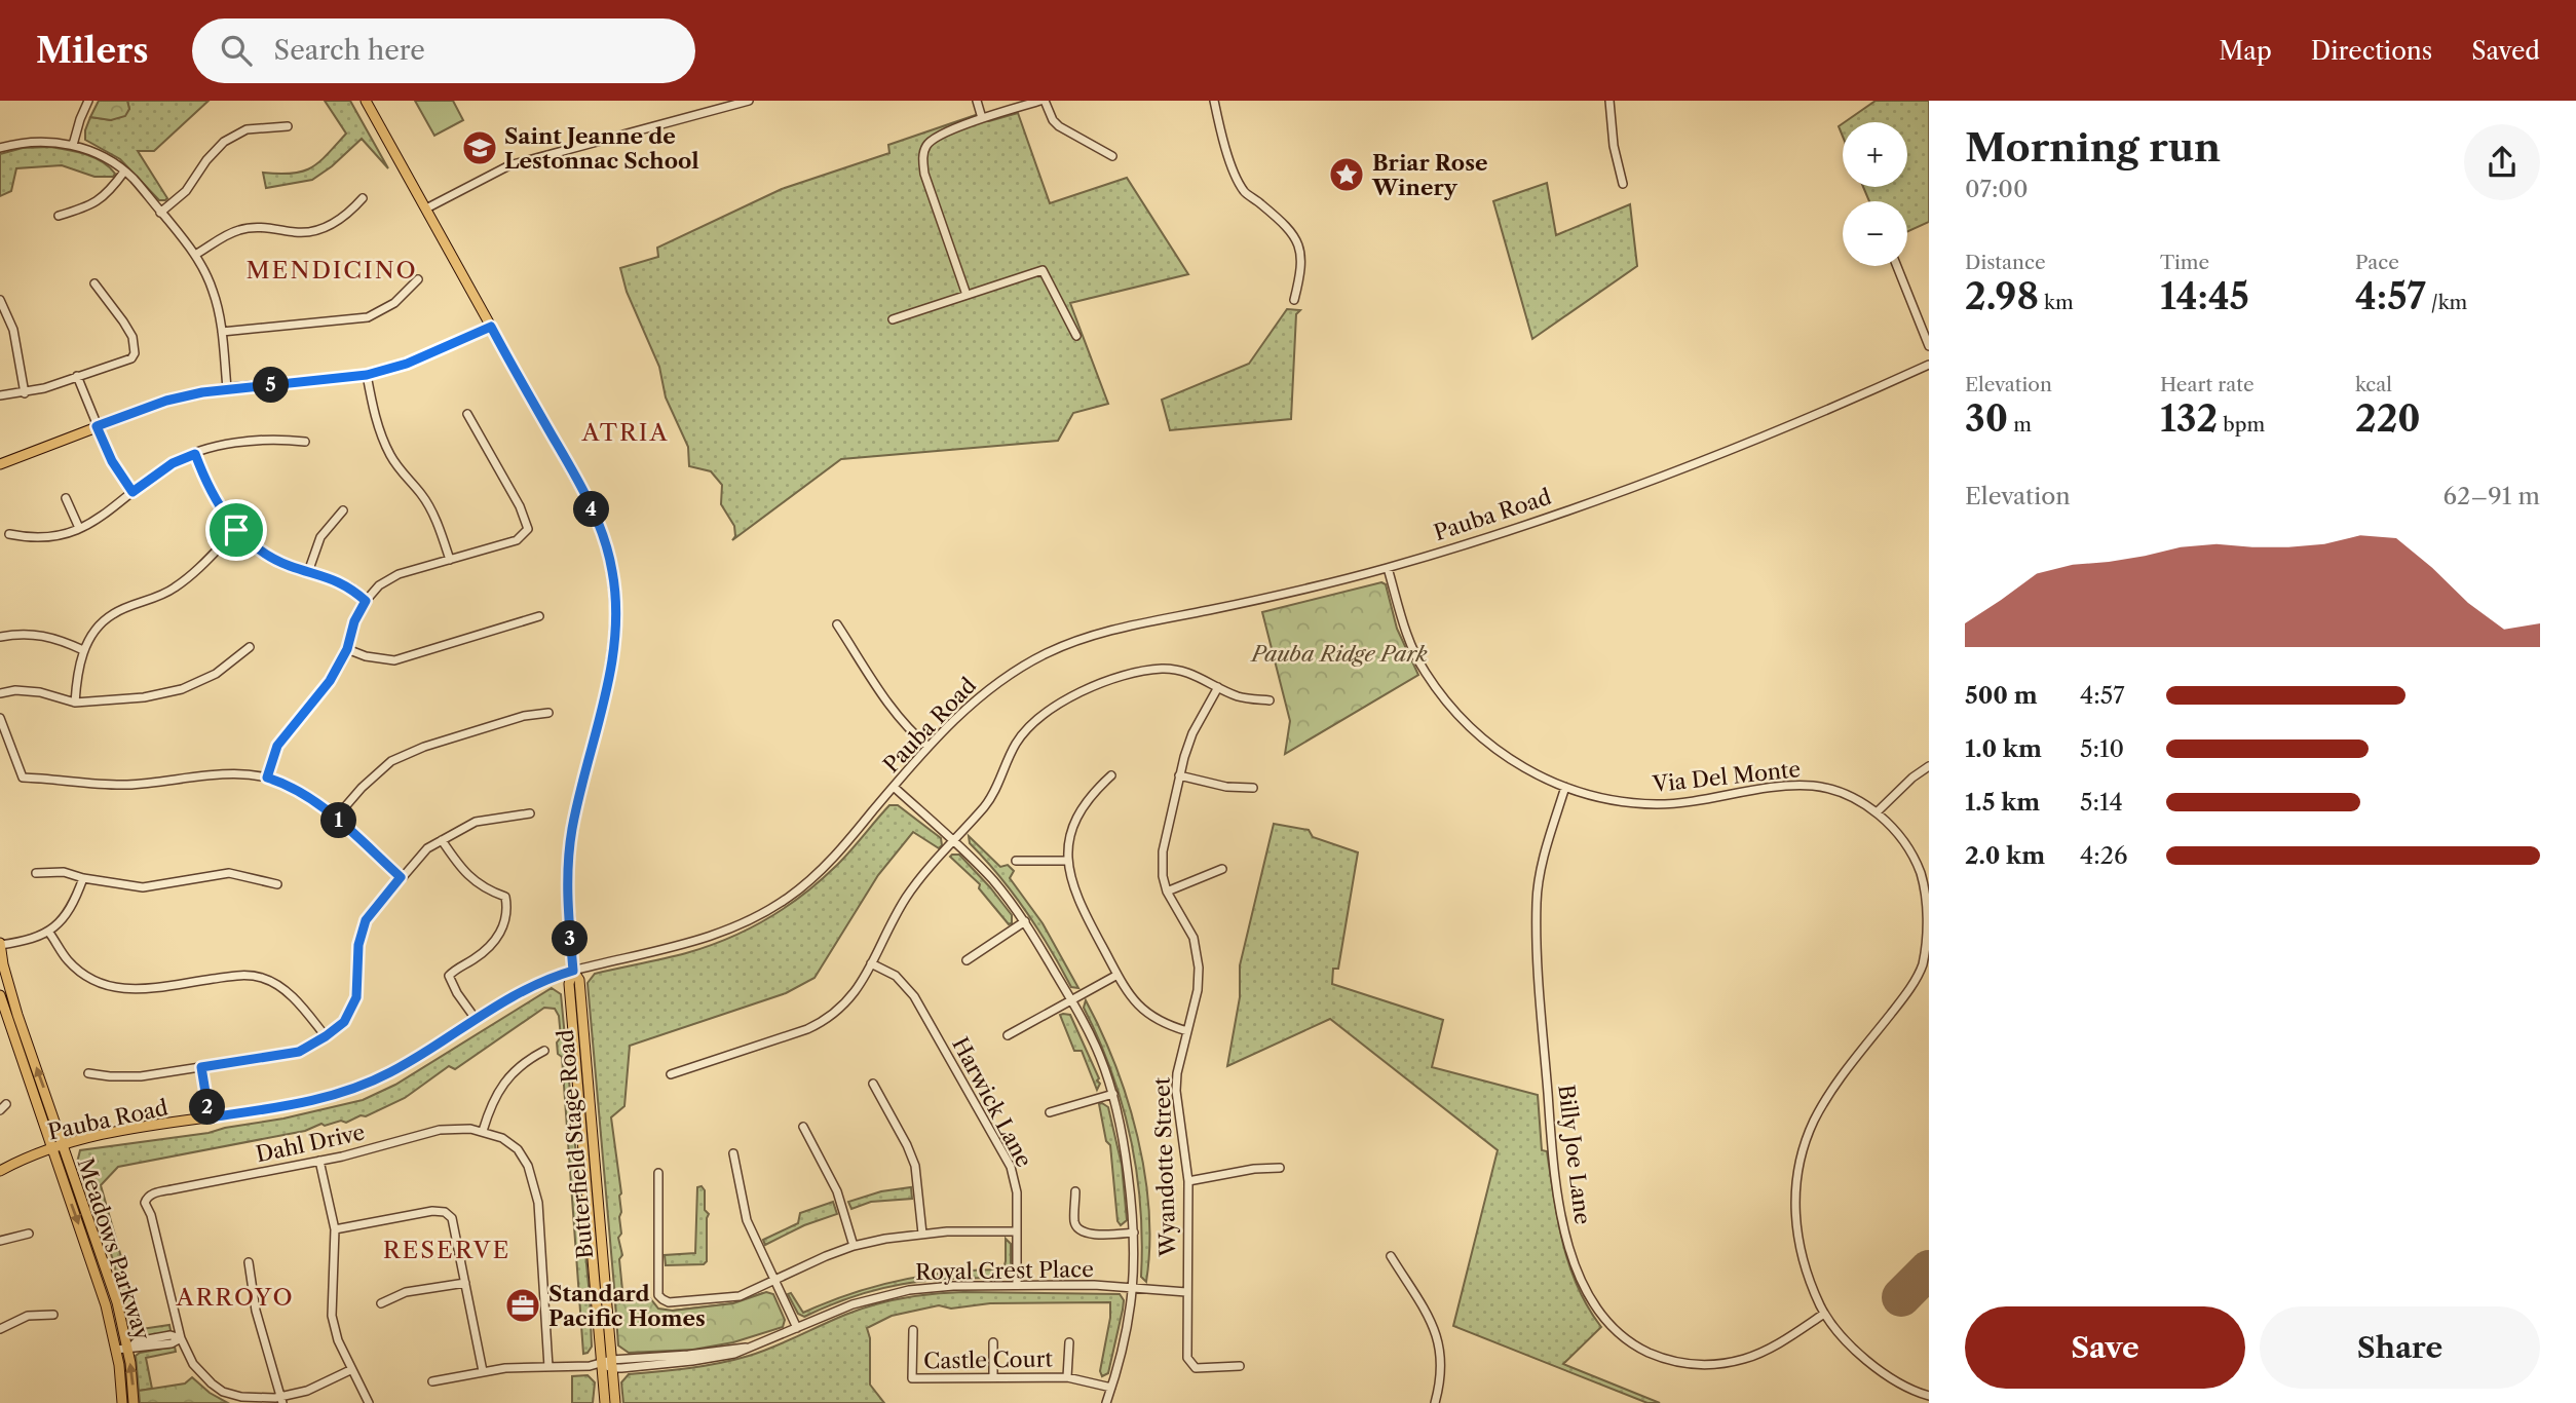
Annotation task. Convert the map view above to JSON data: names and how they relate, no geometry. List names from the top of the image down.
{
  "streets": {
    "main road": ["Pauba Road", "Butterfield Stage Road", "Meadows Parkway"],
    "street": [
      "Via Del Monte",
      "Harwick Lane",
      "Dahl Drive",
      "Billy Joe Lane",
      "Wyandotte Street",
      "Royal Crest Place",
      "Castle Court"
    ]
  },
  "crossings": [
    ["Pauba Road", "Via Del Monte"],
    ["Pauba Road", "Butterfield Stage Road"],
    ["Pauba Road", "Meadows Parkway"],
    ["Via Del Monte", "Billy Joe Lane"],
    ["Harwick Lane", "Royal Crest Place"],
    ["Butterfield Stage Road", "Royal Crest Place"],
    ["Wyandotte Street", "Royal Crest Place"]
  ],
  "districts": [
    "MENDICINO",
    "ATRIA",
    "RESERVE",
    "ARROYO"
  ],
  "parks": ["Pauba Ridge Park"],
  "places": {
    "school or university": ["Saint Jeanne de Lestonnac School"],
    "place": ["Briar Rose Winery"],
    "office": ["Standard Pacific Homes"]
  },
  "page": {
    "header": "Milers",
    "search": "Search here",
    "nav": ["Map", "Directions", "Saved"],
    "heading": ["Morning run", "07:00"],
    "map_buttons": ["+", "−"],
    "stats": [
      ["Distance", "2.98 km"],
      ["Time", "14:45"],
      ["Pace", "4:57 /km"],
      ["Elevation", "30 m"],
      ["Heart rate", "132 bpm"],
      ["kcal", "220"]
    ],
    "pins": [
      "5",
      "4",
      "1",
      "3",
      "2"
    ],
    "chart": ["Elevation", "62–91 m"],
    "list": [
      {
        "name": "500 m",
        "note": "4:57"
      },
      {
        "name": "1.0 km",
        "note": "5:10"
      },
      {
        "name": "1.5 km",
        "note": "5:14"
      },
      {
        "name": "2.0 km",
        "note": "4:26"
      }
    ],
    "buttons": ["Save", "Share"]
  }
}
